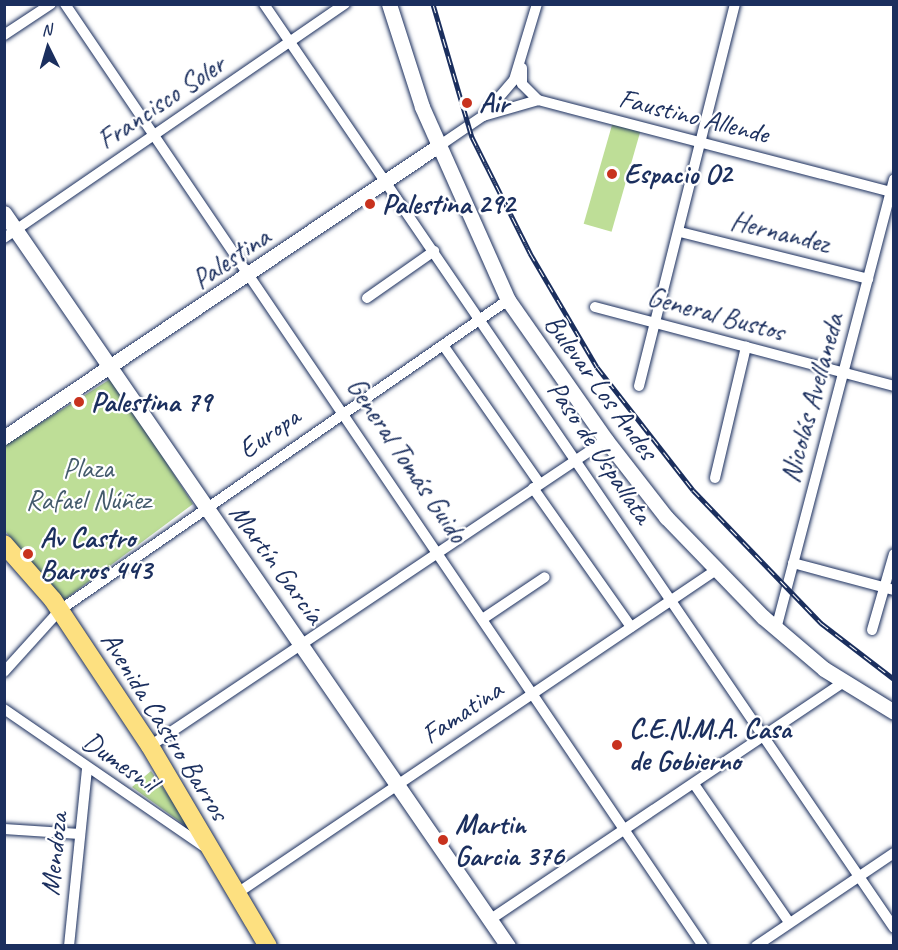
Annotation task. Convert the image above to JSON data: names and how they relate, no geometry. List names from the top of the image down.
{
  "streets": {
    "main road": ["Bulevar Los Andes", "Martín García", "Avenida Castro Barros"],
    "street": [
      "Francisco Soler",
      "Faustino Allende",
      "Hernandez",
      "Palestina",
      "General Bustos",
      "Nicolás Avellaneda",
      "Europa",
      "Paso de Uspallata",
      "General Tomás Guido",
      "Famatina",
      "Dumesnil",
      "Mendoza"
    ]
  },
  "crossings": [
    ["Francisco Soler", "Paso de Uspallata"],
    ["Francisco Soler", "General Tomás Guido"],
    ["Francisco Soler", "Martín García"],
    ["Faustino Allende", "Nicolás Avellaneda"],
    ["Hernandez", "Nicolás Avellaneda"],
    ["Palestina", "Bulevar Los Andes"],
    ["Palestina", "Paso de Uspallata"],
    ["Palestina", "General Tomás Guido"],
    ["Palestina", "Martín García"],
    ["General Bustos", "Nicolás Avellaneda"],
    ["Bulevar Los Andes", "Nicolás Avellaneda"],
    ["Bulevar Los Andes", "Europa"],
    ["Bulevar Los Andes", "Famatina"],
    ["Europa", "Paso de Uspallata"],
    ["Europa", "General Tomás Guido"],
    ["Europa", "Martín García"],
    ["Europa", "Avenida Castro Barros"],
    ["Paso de Uspallata", "Famatina"],
    ["General Tomás Guido", "Famatina"],
    ["Martín García", "Famatina"],
    ["Famatina", "Avenida Castro Barros"],
    ["Avenida Castro Barros", "Dumesnil"],
    ["Dumesnil", "Mendoza"]
  ],
  "parks": ["Plaza Rafael Núñez"],
  "places": [
    "Air",
    "Espacio O2",
    "Palestina 292",
    "Palestina 79",
    "Av Castro Barros 443",
    "C.E.N.M.A. Casa de Gobierno",
    "Martin Garcia 376"
  ],
  "north": "top"
}
